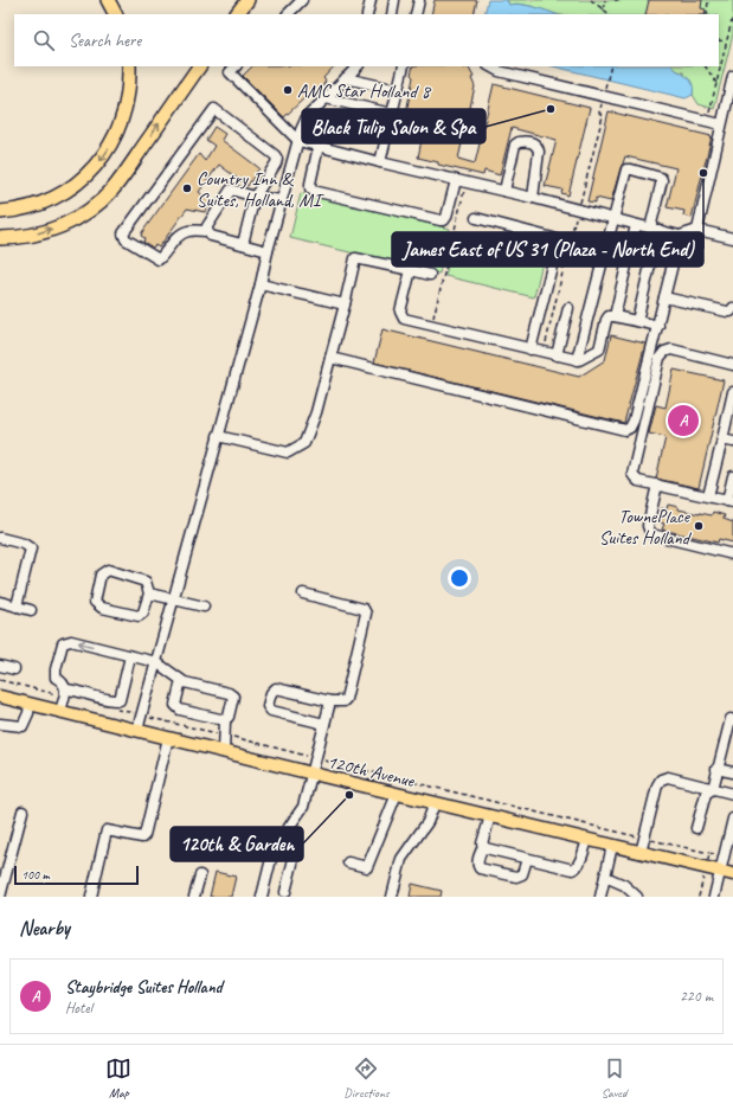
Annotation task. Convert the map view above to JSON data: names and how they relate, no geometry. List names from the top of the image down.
{
  "streets": {
    "main road": ["120th Avenue"]
  },
  "places": [
    "AMC Star Holland 8",
    "Black Tulip Salon & Spa",
    "James East of US 31 (Plaza - North End)",
    "Country Inn & Suites, Holland, MI",
    "TownePlace Suites Holland",
    "120th & Garden"
  ],
  "scale_bar": "100 m",
  "page": {
    "search": "Search here",
    "pins": "A",
    "scale": "100 m",
    "heading": "Nearby",
    "list": [
      {
        "mark": "A",
        "name": "Staybridge Suites Holland",
        "note": "Hotel",
        "value": "220 m"
      }
    ],
    "nav": ["Map", "Directions", "Saved"]
  }
}
